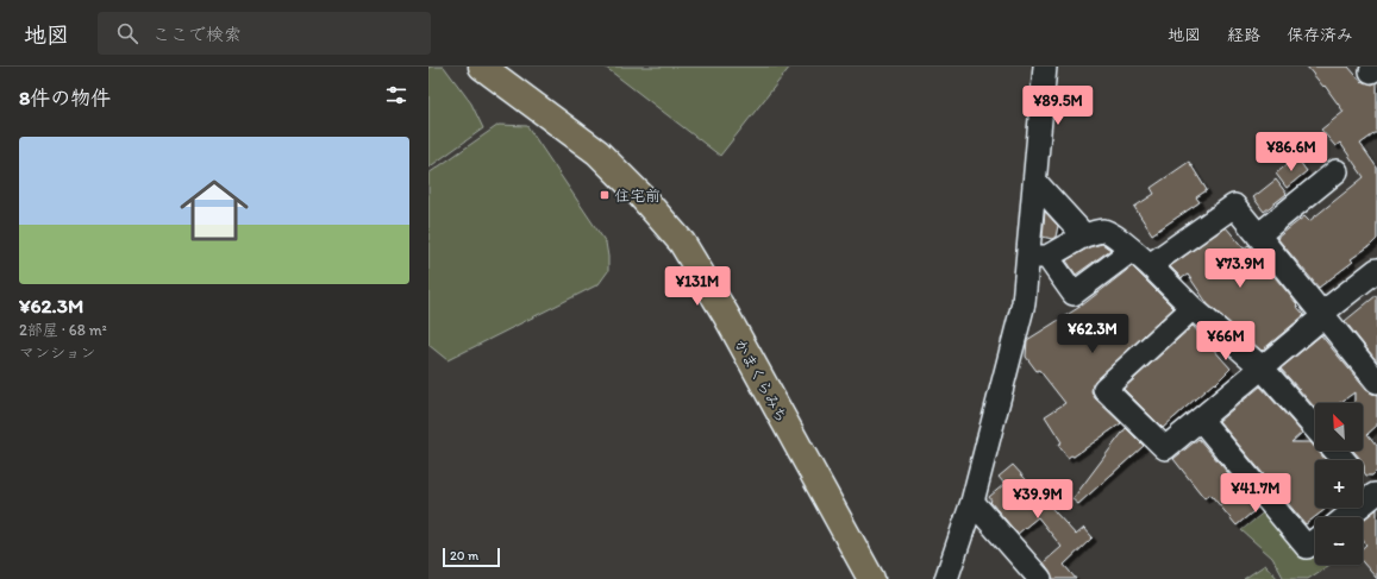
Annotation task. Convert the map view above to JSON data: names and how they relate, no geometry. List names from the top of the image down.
{
  "streets": {
    "main road": ["かまくらみち"]
  },
  "places": {
    "transit": ["住宅前"]
  },
  "scale_bar": "20 m",
  "north": "top left",
  "page": {
    "header": "地図",
    "search": "ここで検索",
    "nav": ["地図", "経路", "保存済み"],
    "heading": "8件の物件",
    "price": [
      "¥89.5M",
      "¥86.6M",
      "¥73.9M",
      "¥131M",
      "¥62.3M",
      "¥66M",
      "¥41.7M",
      "¥39.9M"
    ],
    "list": [
      {
        "name": "¥62.3M",
        "note": "2部屋 · 68 m² · マンション"
      }
    ],
    "map_buttons": ["+", "−"],
    "scale": "20 m"
  }
}
